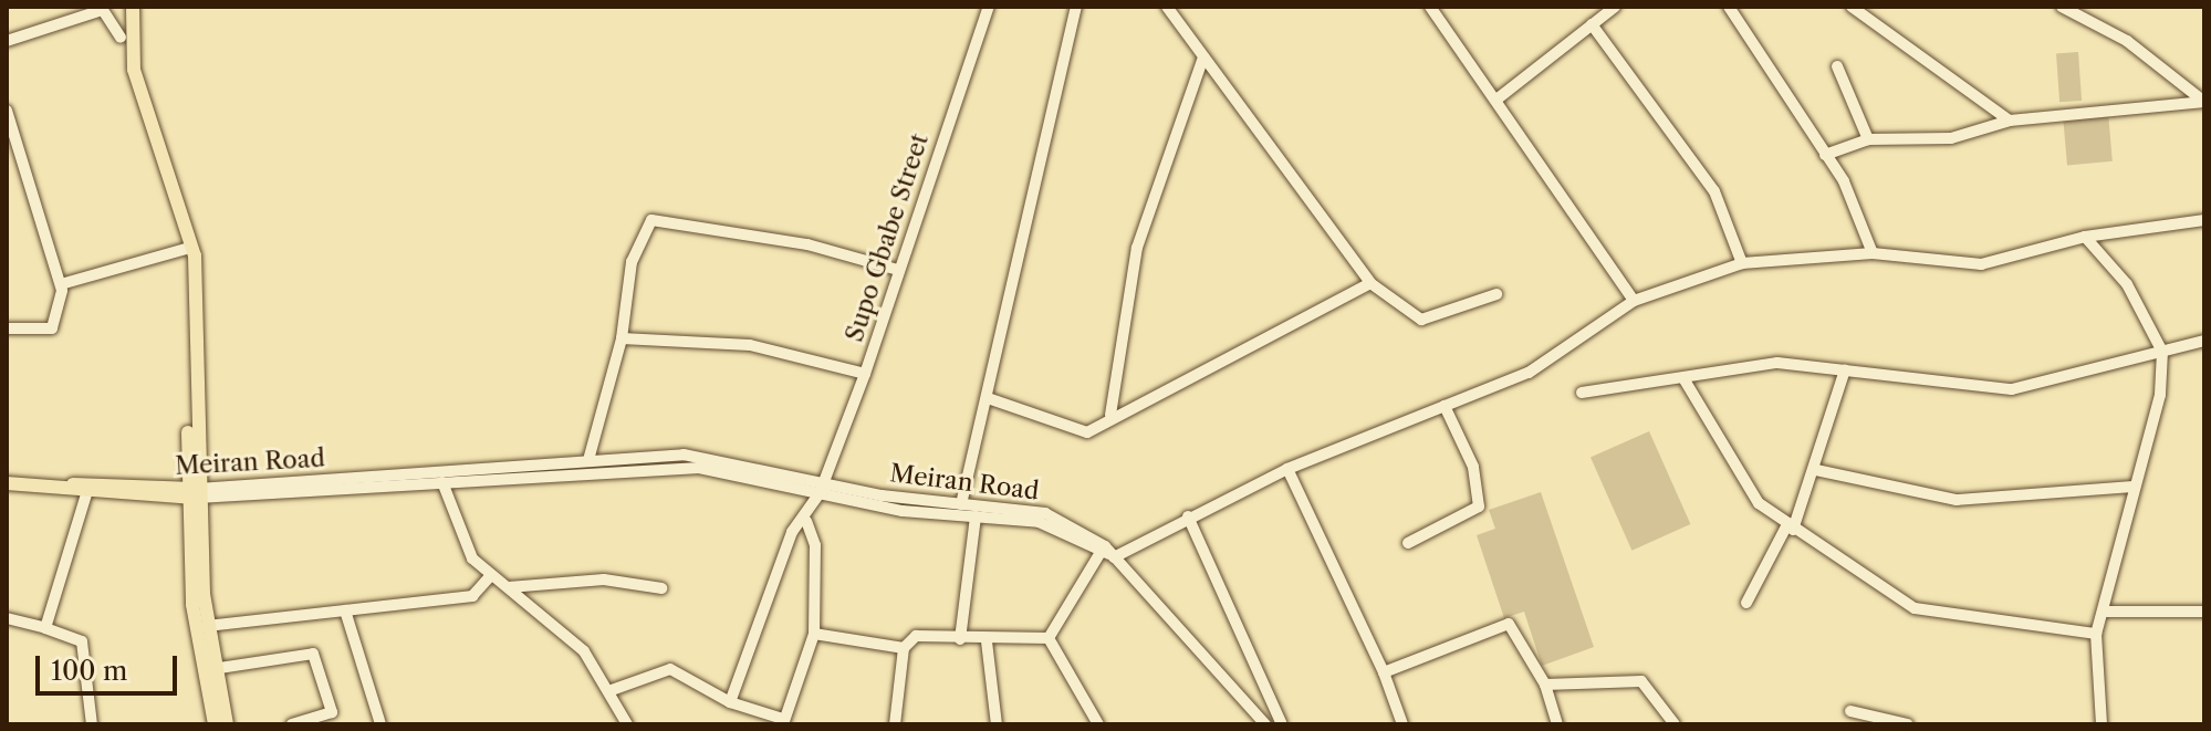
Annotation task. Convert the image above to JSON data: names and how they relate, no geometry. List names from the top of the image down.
{
  "streets": {
    "main road": ["Meiran Road"],
    "street": ["Supo Gbabe Street"]
  },
  "crossings": [
    ["Supo Gbabe Street", "Meiran Road"]
  ],
  "scale_bar": "100 m"
}
